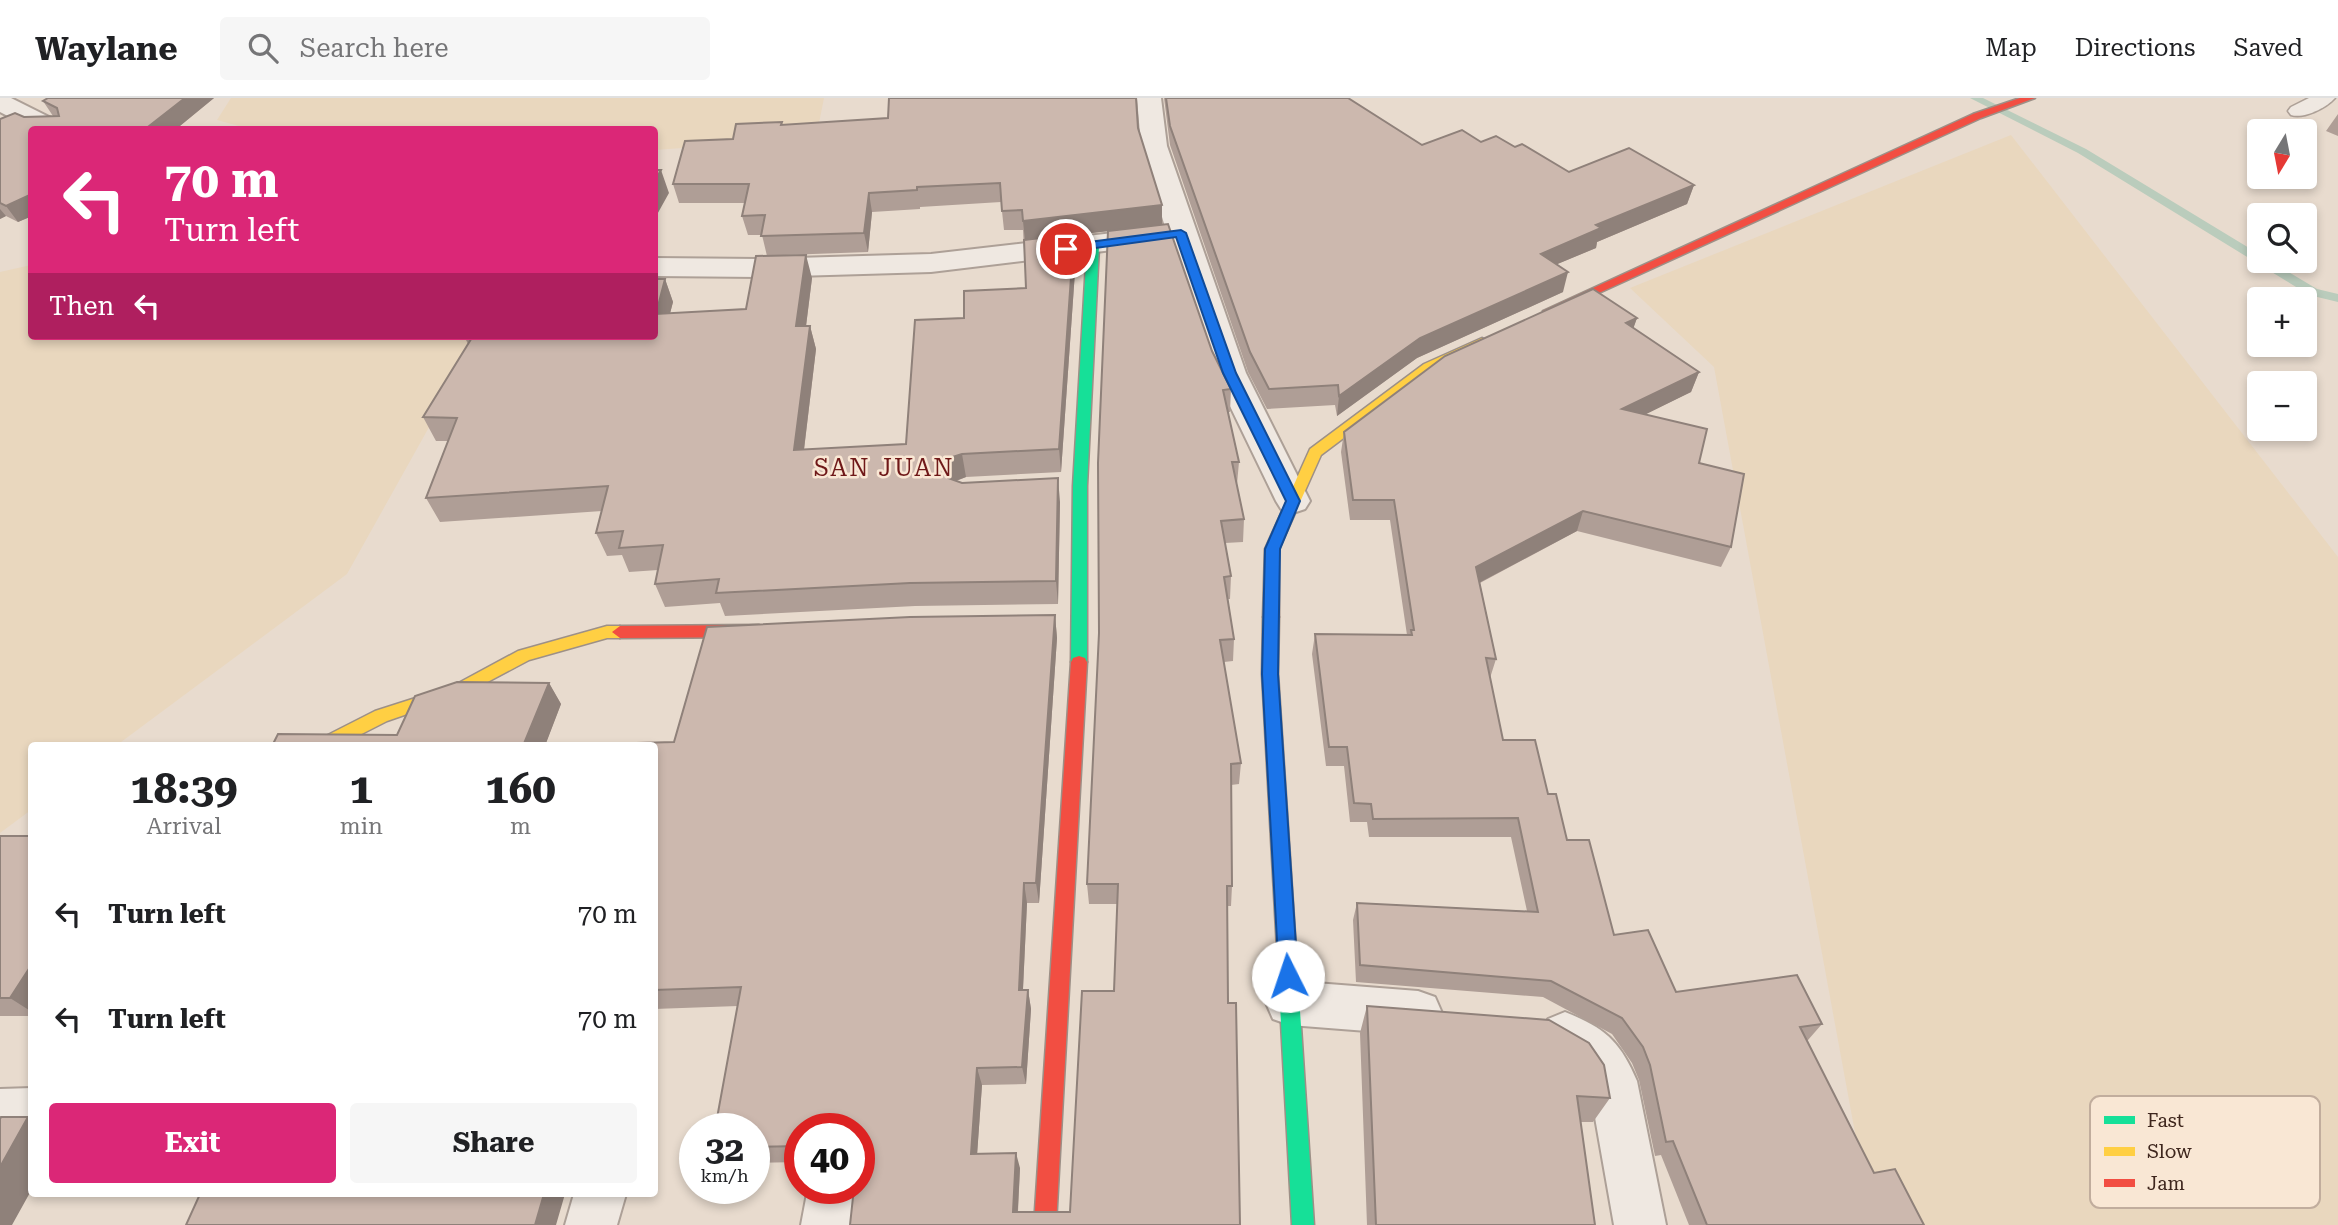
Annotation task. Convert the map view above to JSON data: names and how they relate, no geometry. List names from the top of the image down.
{
  "districts": ["SAN JUAN"],
  "legend": ["Fast", "Slow", "Jam"],
  "north": "bottom",
  "page": {
    "header": "Waylane",
    "search": "Search here",
    "nav": ["Map", "Directions", "Saved"],
    "map_buttons": ["+", "−"],
    "turn": ["70 m", "Turn left"],
    "then": "Then",
    "eta": [
      "18:39",
      "Arrival",
      "1",
      "min",
      "160",
      "m"
    ],
    "list": [
      {
        "name": "Turn left",
        "value": "70 m"
      },
      {
        "name": "Turn left",
        "value": "70 m"
      }
    ],
    "buttons": ["Exit", "Share"],
    "speed": "32 km/h",
    "limit": "40"
  }
}
